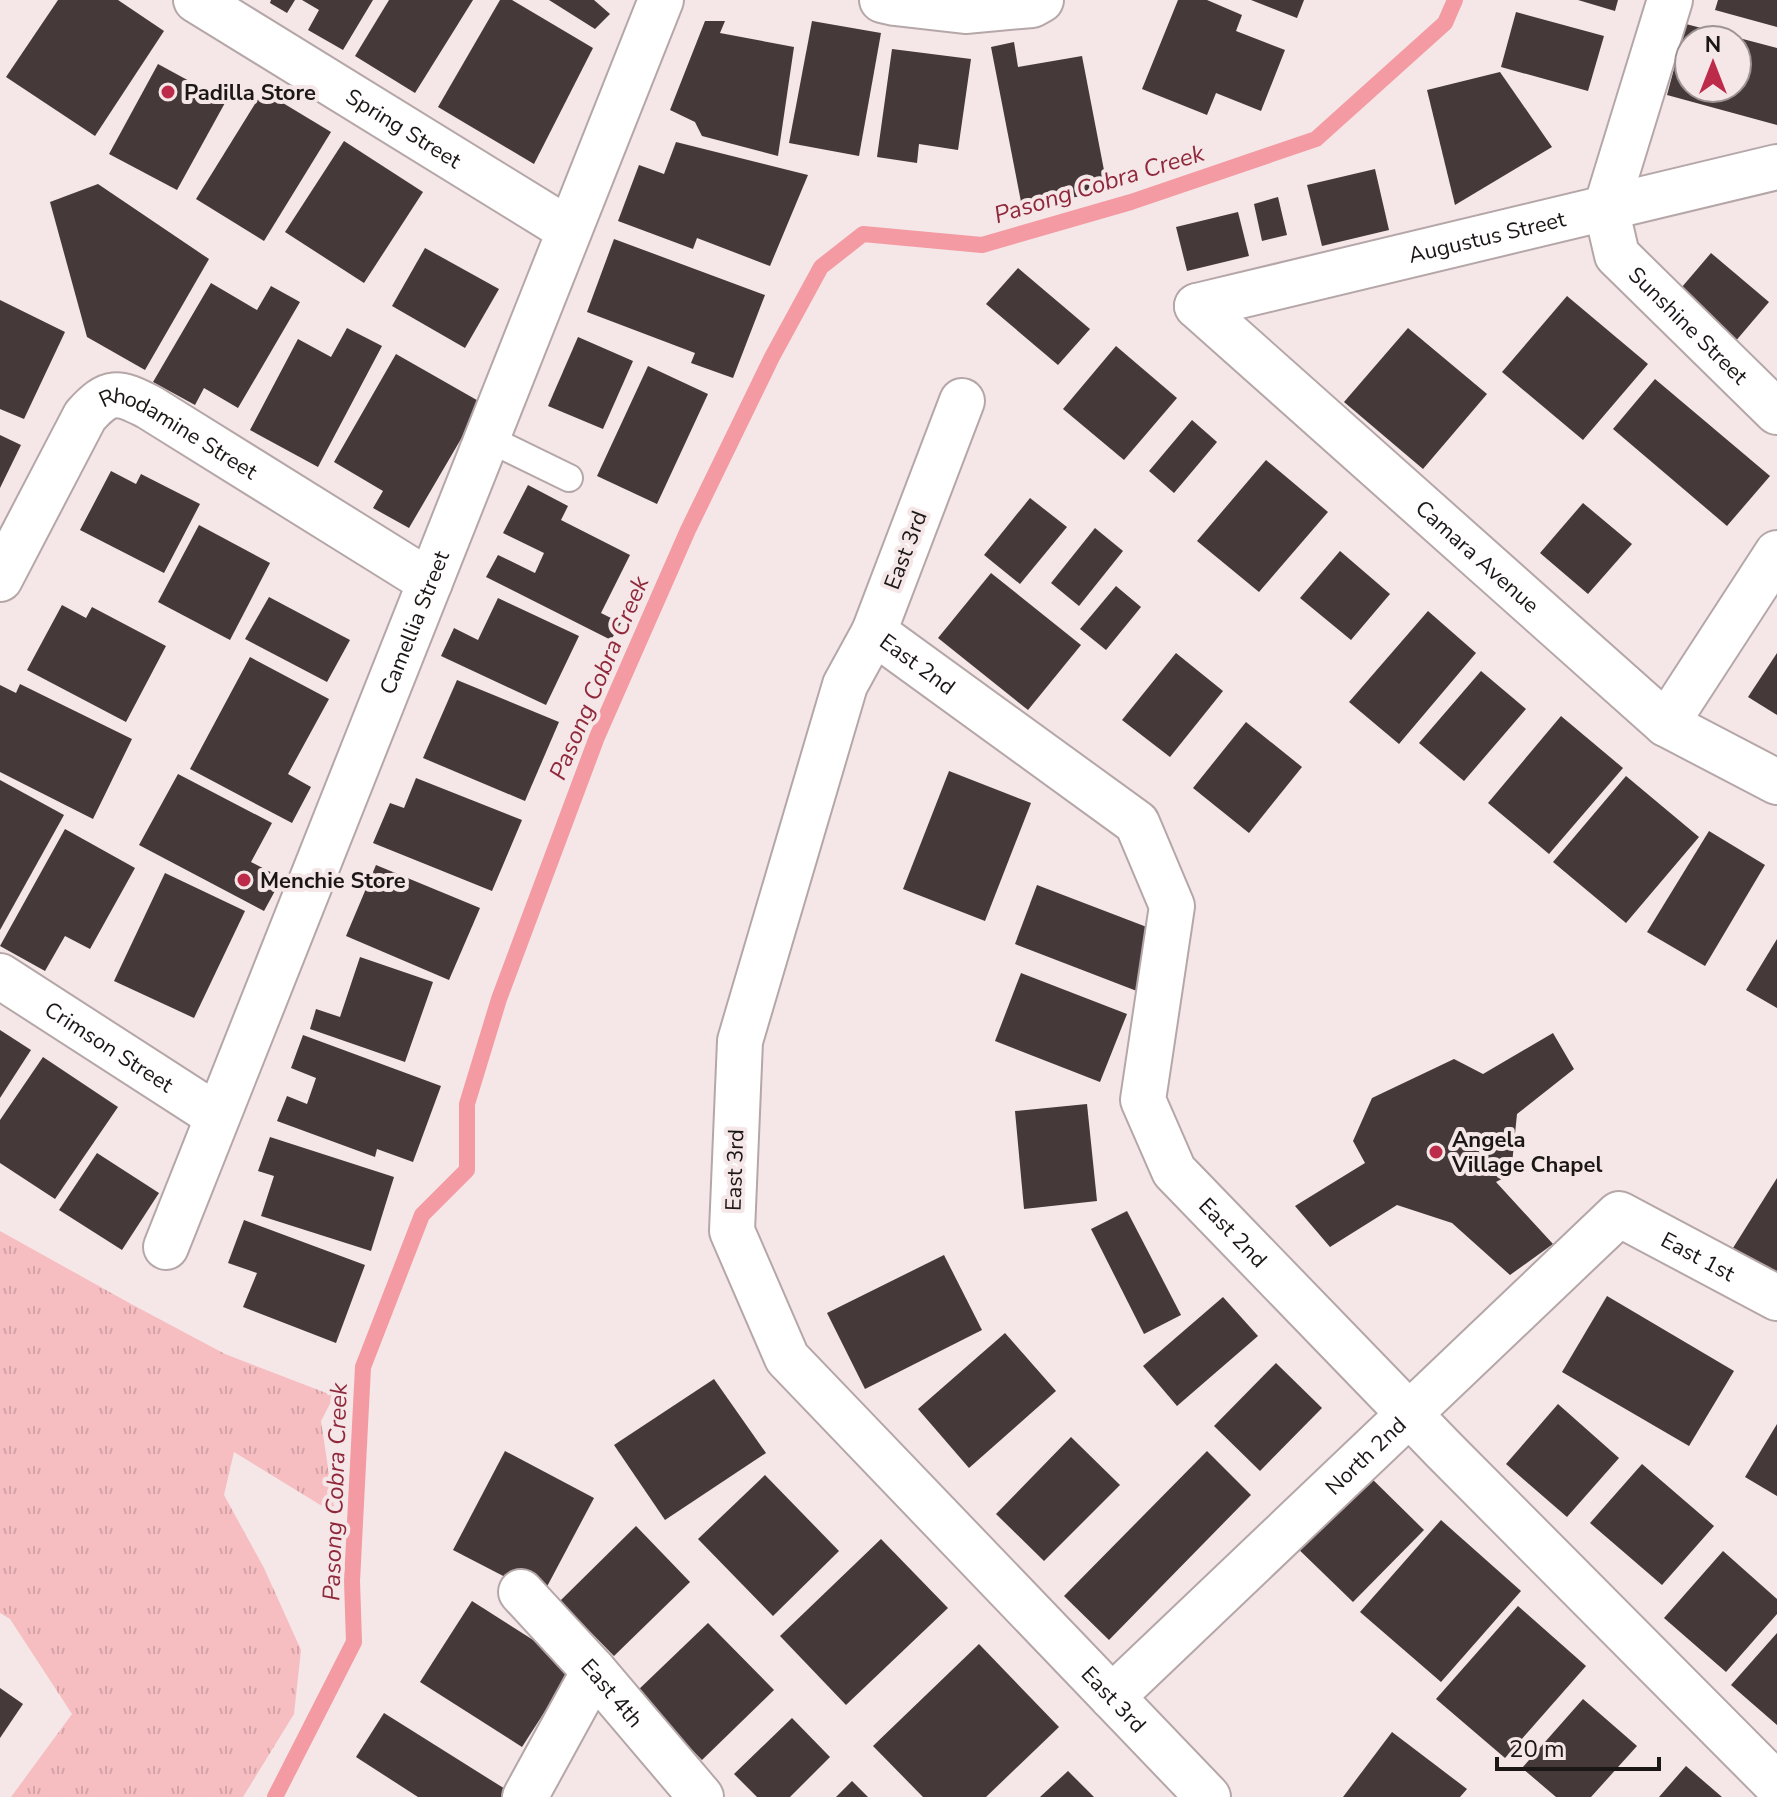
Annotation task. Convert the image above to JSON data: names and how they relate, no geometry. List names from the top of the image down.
{
  "streets": {
    "street": [
      "Spring Street",
      "Augustus Street",
      "Sunshine Street",
      "Rhodamine Street",
      "East 3rd",
      "Camara Avenue",
      "Camellia Street",
      "East 2nd",
      "Crimson Street",
      "East 1st",
      "North 2nd",
      "East 4th"
    ]
  },
  "crossings": [
    ["Spring Street", "Camellia Street"],
    ["Augustus Street", "Sunshine Street"],
    ["Augustus Street", "Camara Avenue"],
    ["Rhodamine Street", "Camellia Street"],
    ["East 3rd", "East 2nd"],
    ["East 3rd", "North 2nd"],
    ["Camellia Street", "Crimson Street"],
    ["East 2nd", "North 2nd"],
    ["East 1st", "North 2nd"]
  ],
  "water": ["Pasong Cobra Creek"],
  "places": ["Padilla Store", "Menchie Store", "Angela Village Chapel"],
  "scale_bar": "20 m",
  "north": "top"
}
